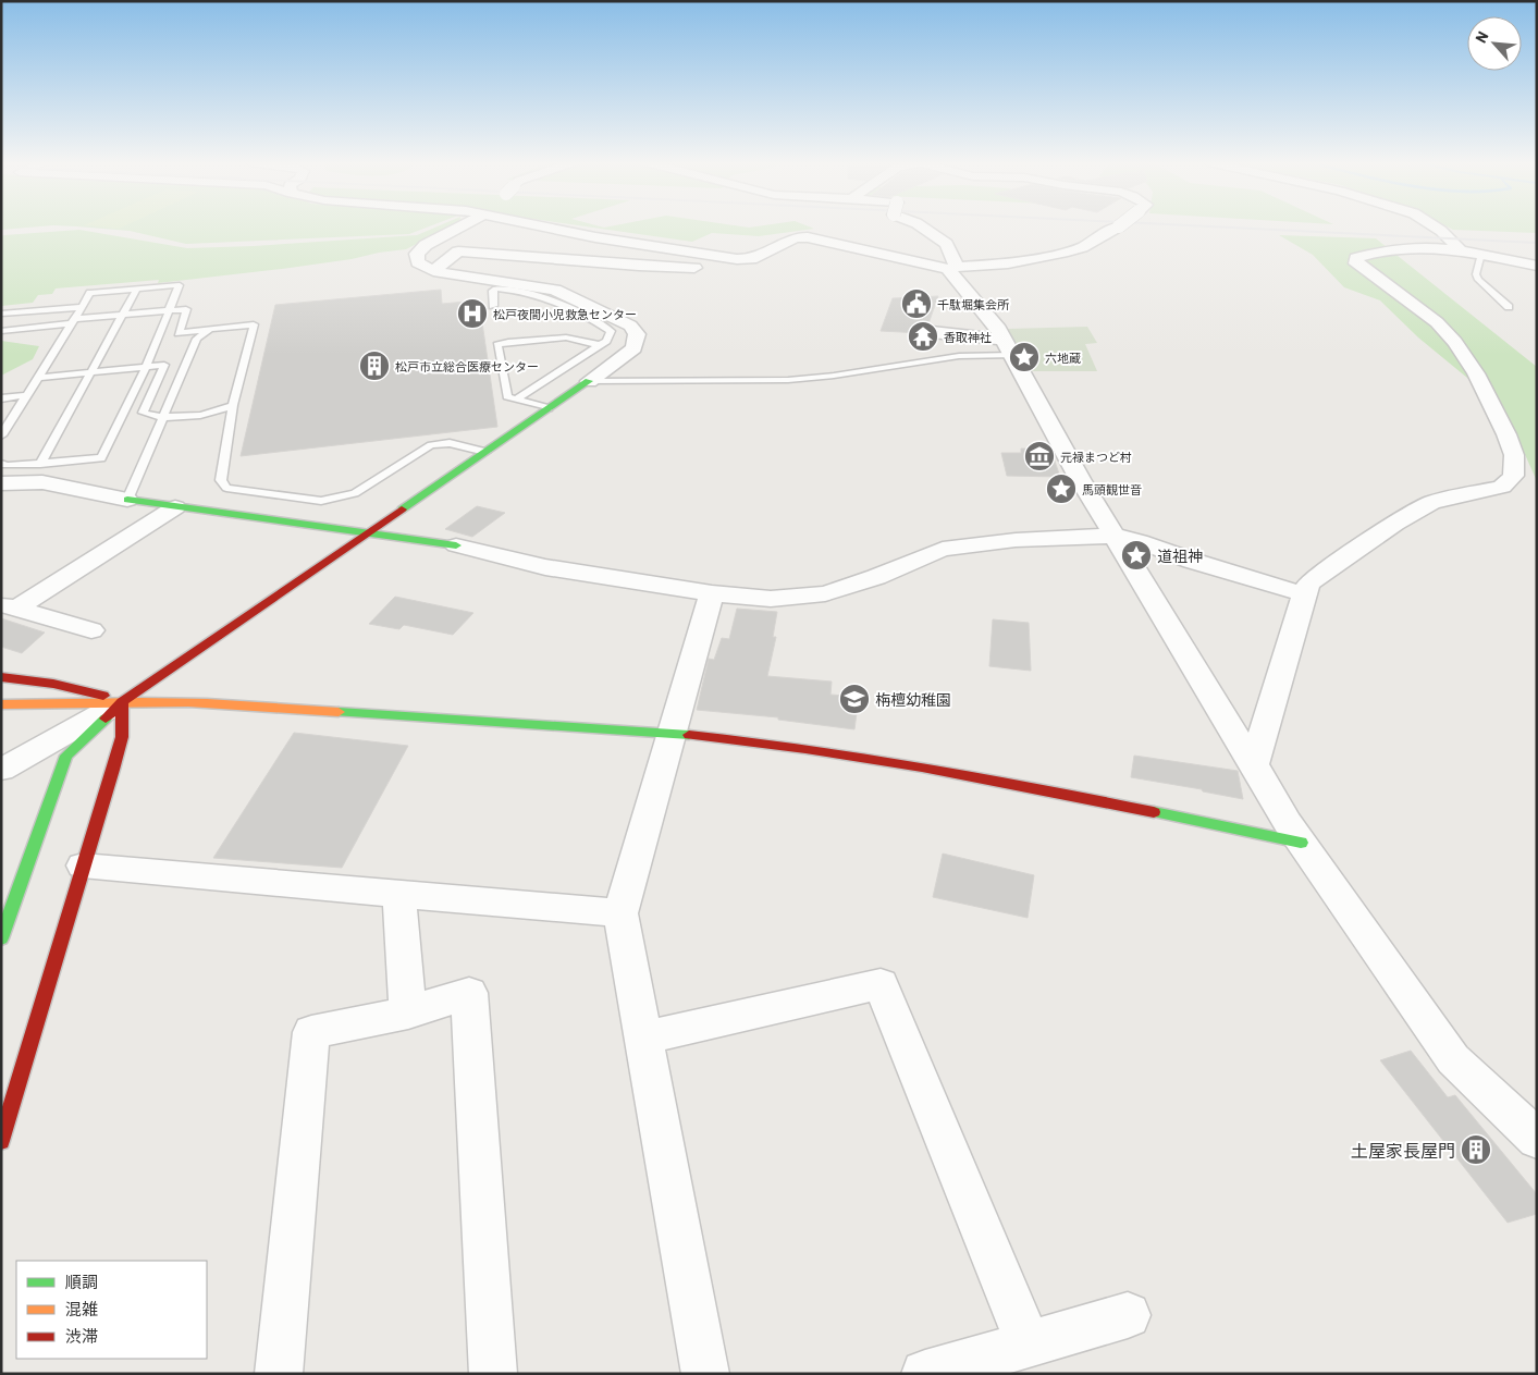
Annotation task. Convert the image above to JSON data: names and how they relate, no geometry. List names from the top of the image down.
{
  "places": {
    "public building": ["千駄堀集会所"],
    "hospital": ["松戸夜間小児救急センター"],
    "temple": ["香取神社"],
    "place": ["六地蔵", "馬頭観世音", "道祖神"],
    "building": ["松戸市立総合医療センター", "土屋家長屋門"],
    "museum": ["元禄まつど村"],
    "school or university": ["栴檀幼稚園"]
  },
  "legend": ["順調", "混雑", "渋滞"],
  "north": "top left"
}
